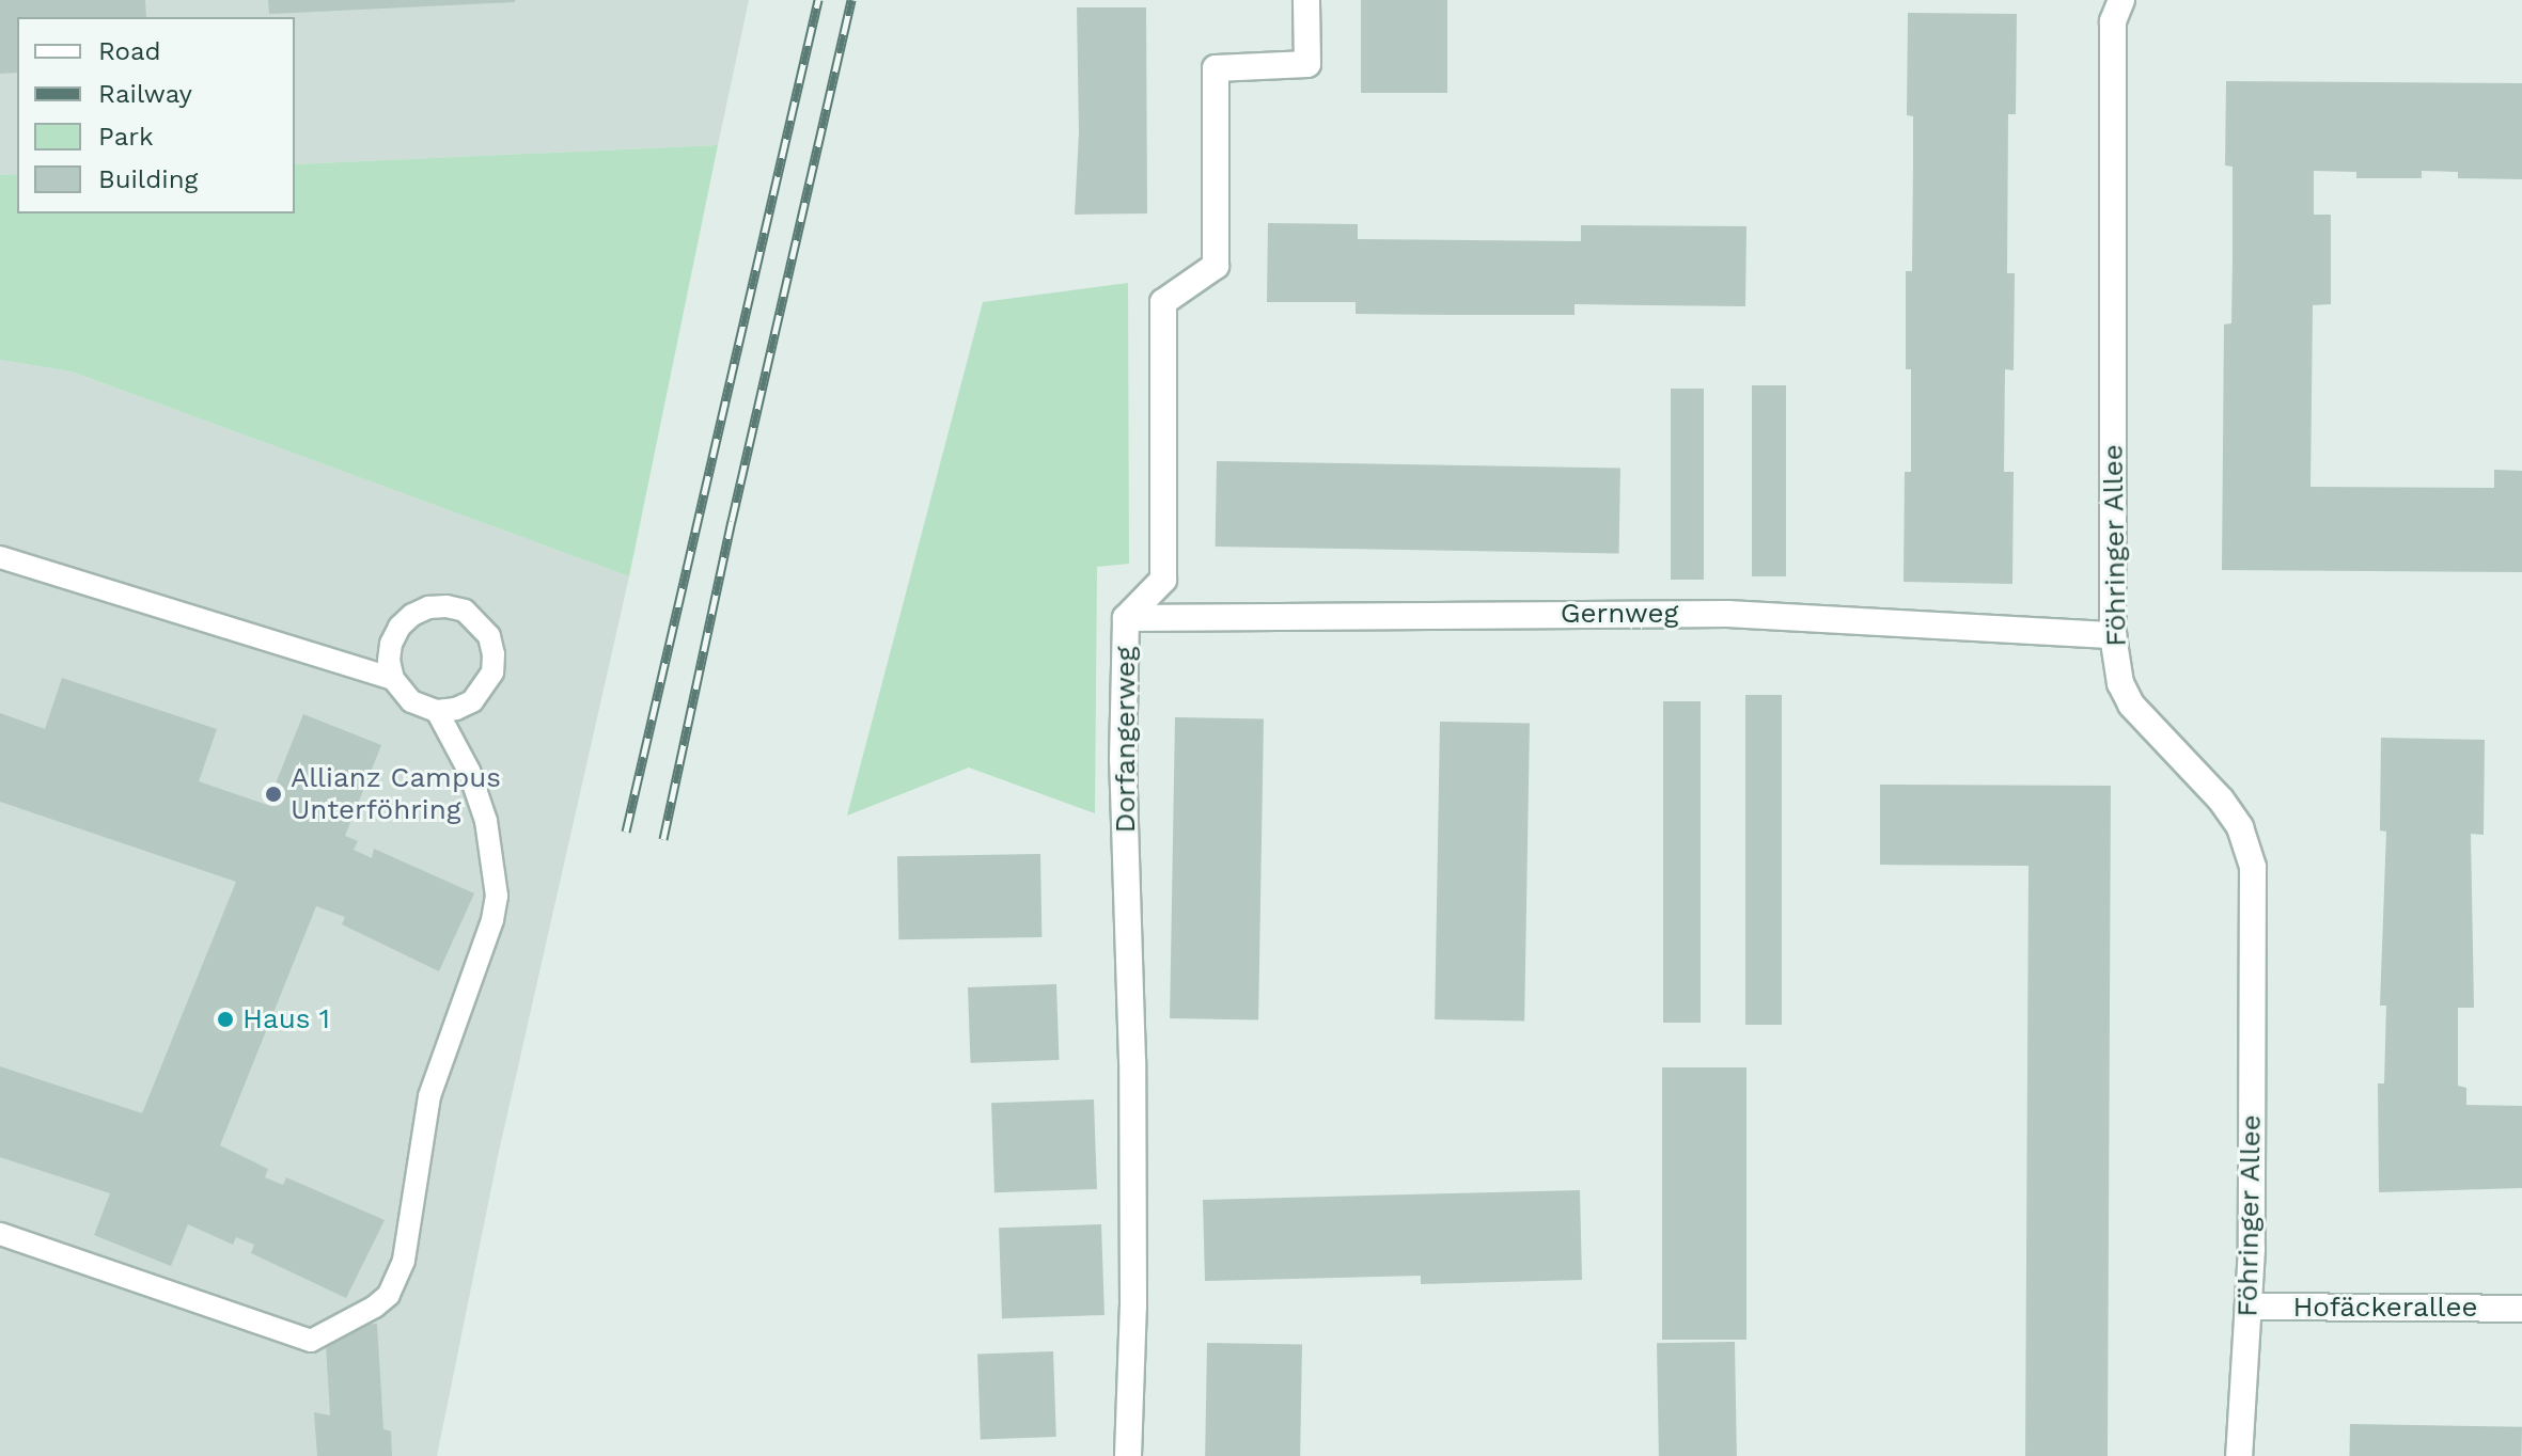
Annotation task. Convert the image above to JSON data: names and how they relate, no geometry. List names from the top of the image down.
{
  "streets": {
    "street": [
      "Föhringer Allee",
      "Gernweg",
      "Dorfangerweg",
      "Hofäckerallee"
    ]
  },
  "crossings": [
    ["Föhringer Allee", "Gernweg"],
    ["Föhringer Allee", "Hofäckerallee"],
    ["Gernweg", "Dorfangerweg"]
  ],
  "places": ["Allianz Campus Unterföhring", "Haus 1"],
  "legend": [
    "Road",
    "Railway",
    "Park",
    "Building"
  ]
}
